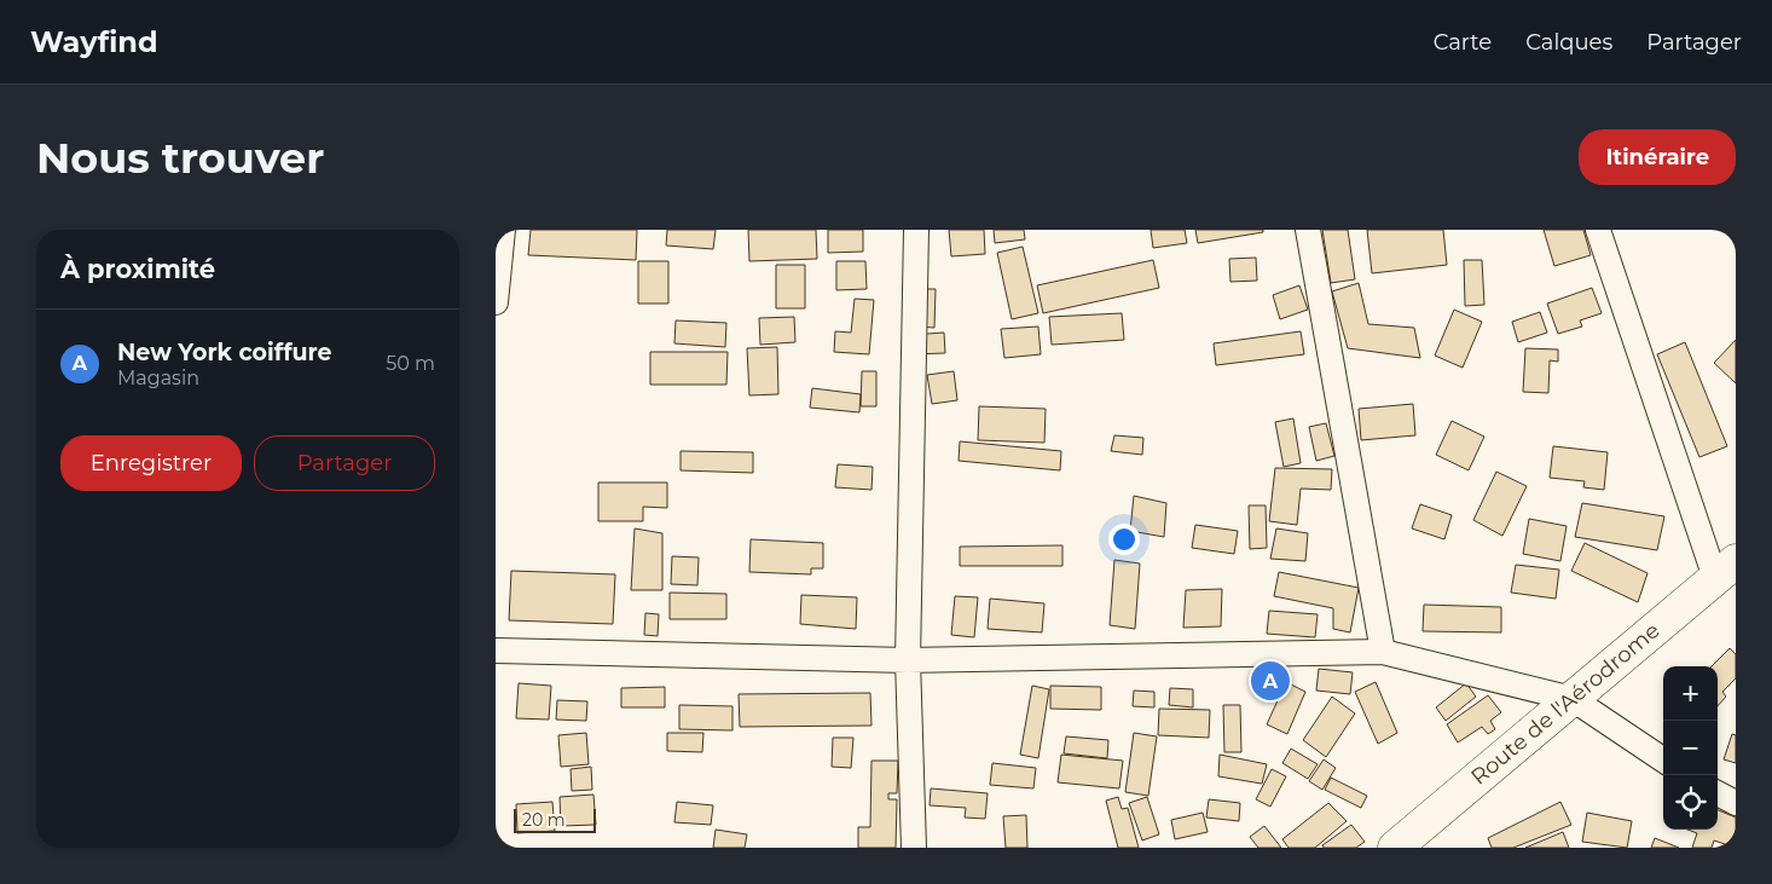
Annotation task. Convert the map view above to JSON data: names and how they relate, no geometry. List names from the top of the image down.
{
  "streets": {
    "street": ["Route de l'Aérodrome"]
  },
  "scale_bar": "20 m",
  "page": {
    "header": "Wayfind",
    "nav": ["Carte", "Calques", "Partager"],
    "buttons": [
      "Itinéraire",
      ["Enregistrer", "Partager"]
    ],
    "title": "Nous trouver",
    "heading": "À proximité",
    "list": [
      {
        "mark": "A",
        "name": "New York coiffure",
        "note": "Magasin",
        "value": "50 m"
      }
    ],
    "pins": "A",
    "map_buttons": ["+", "−"],
    "scale": "20 m"
  }
}
